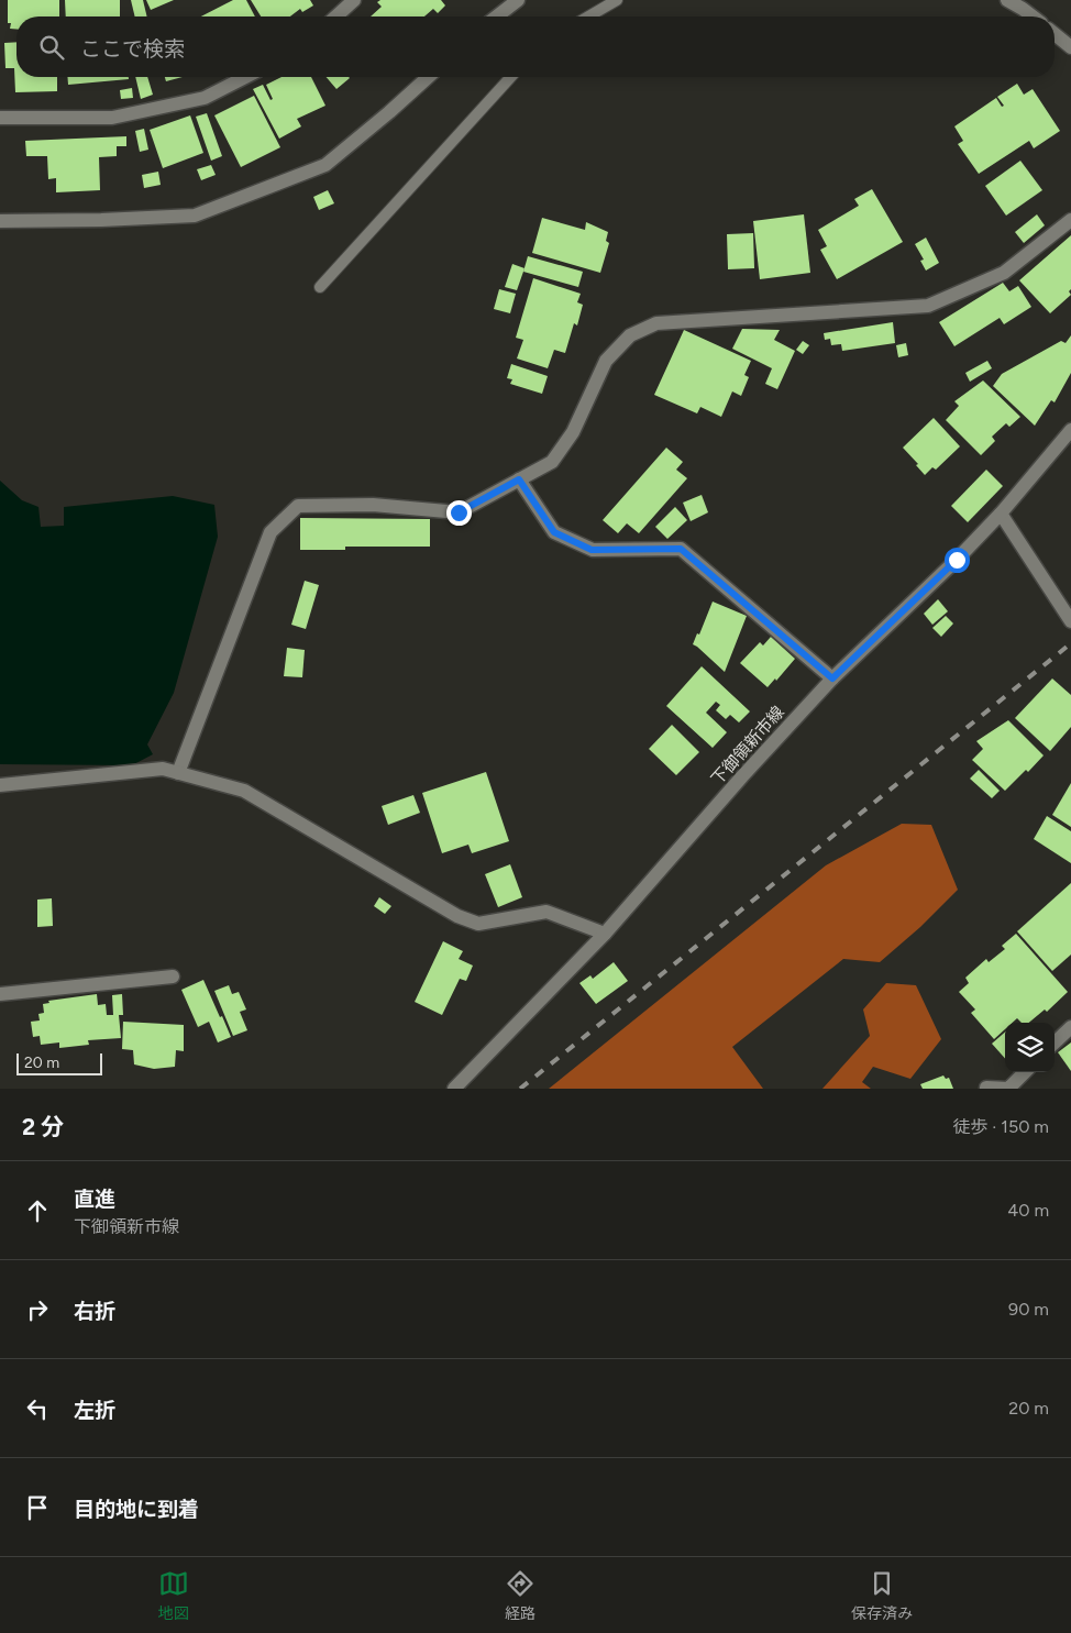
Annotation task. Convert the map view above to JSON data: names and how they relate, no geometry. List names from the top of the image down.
{
  "streets": {
    "street": ["下御領新市線"]
  },
  "scale_bar": "20 m",
  "page": {
    "search": "ここで検索",
    "scale": "20 m",
    "heading": ["2 分", "徒歩 · 150 m"],
    "list": [
      ["直進", "下御領新市線", "40 m"],
      ["右折", "90 m"],
      ["左折", "20 m"],
      "目的地に到着"
    ],
    "nav": ["地図", "経路", "保存済み"]
  }
}
